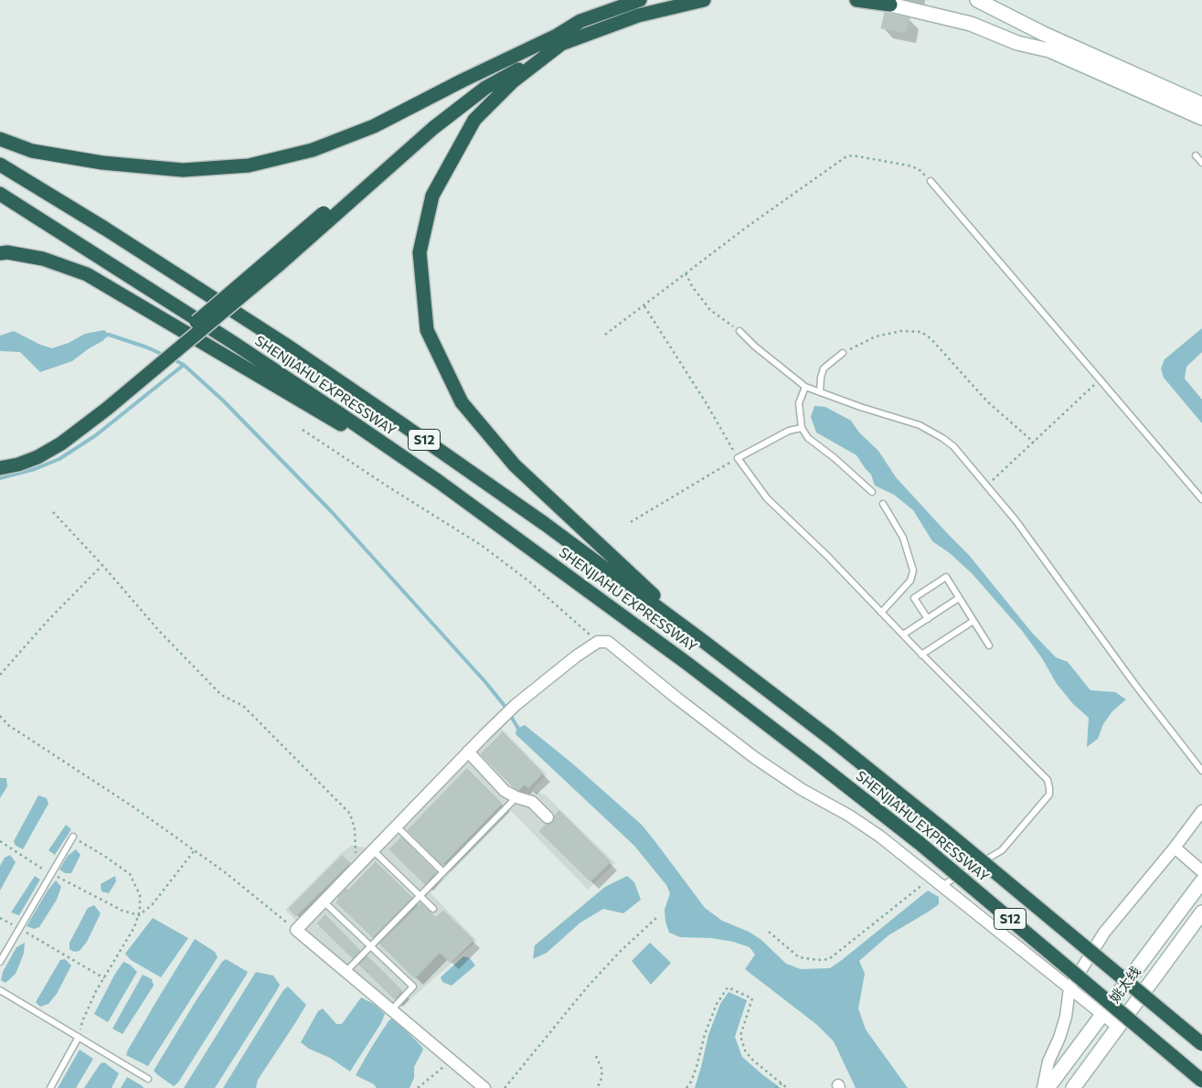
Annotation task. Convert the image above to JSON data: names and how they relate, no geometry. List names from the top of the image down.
{
  "streets": {
    "highway": ["SHENJIAHU EXPRESSWAY", "S12"],
    "main road": ["姚太线"]
  }
}
